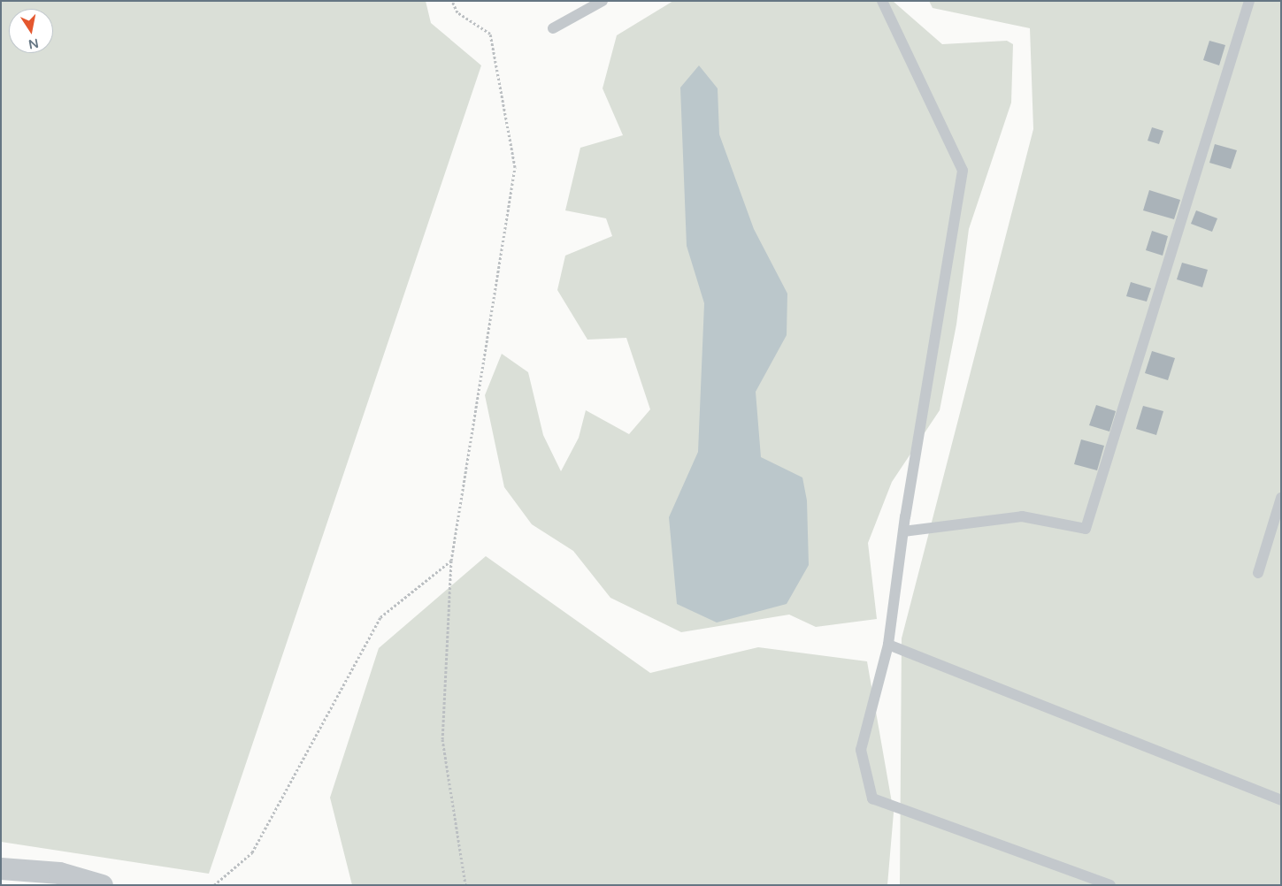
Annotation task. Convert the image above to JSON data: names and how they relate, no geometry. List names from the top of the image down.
{
  "north": "bottom"
}
